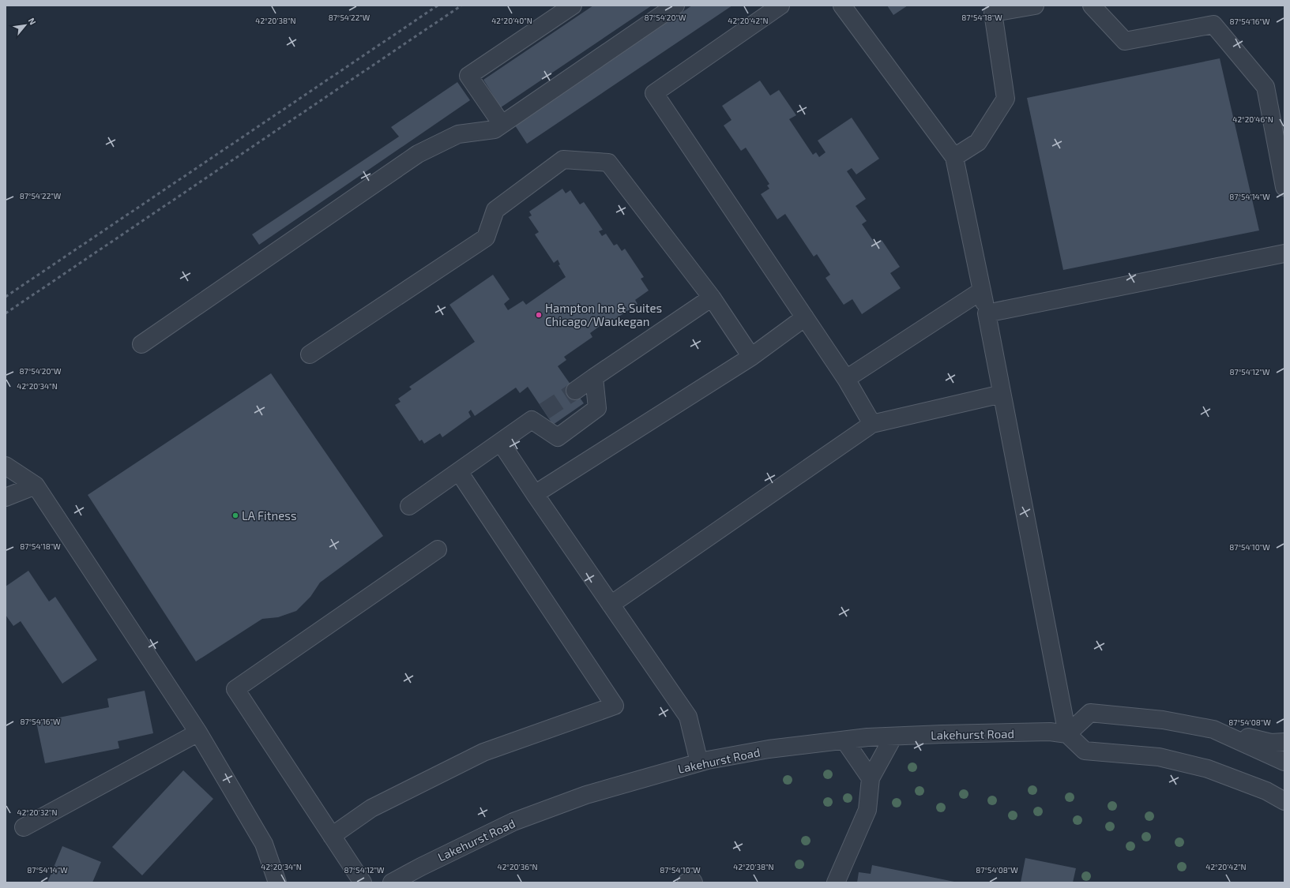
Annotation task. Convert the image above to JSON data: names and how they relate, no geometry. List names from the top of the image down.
{
  "streets": {
    "street": ["Lakehurst Road"]
  },
  "places": ["Hampton Inn & Suites Chicago/Waukegan", "LA Fitness"],
  "north": "top right",
  "coordinates": [
    "87°54'22\"W",
    "87°54'20\"W",
    "87°54'18\"W",
    "42°20'38\"N",
    "42°20'40\"N",
    "42°20'42\"N",
    "87°54'16\"W",
    "42°20'46\"N",
    "87°54'14\"W",
    "87°54'12\"W",
    "42°20'34\"N",
    "87°54'10\"W",
    "87°54'08\"W",
    "42°20'32\"N",
    "42°20'36\"N"
  ]
}
